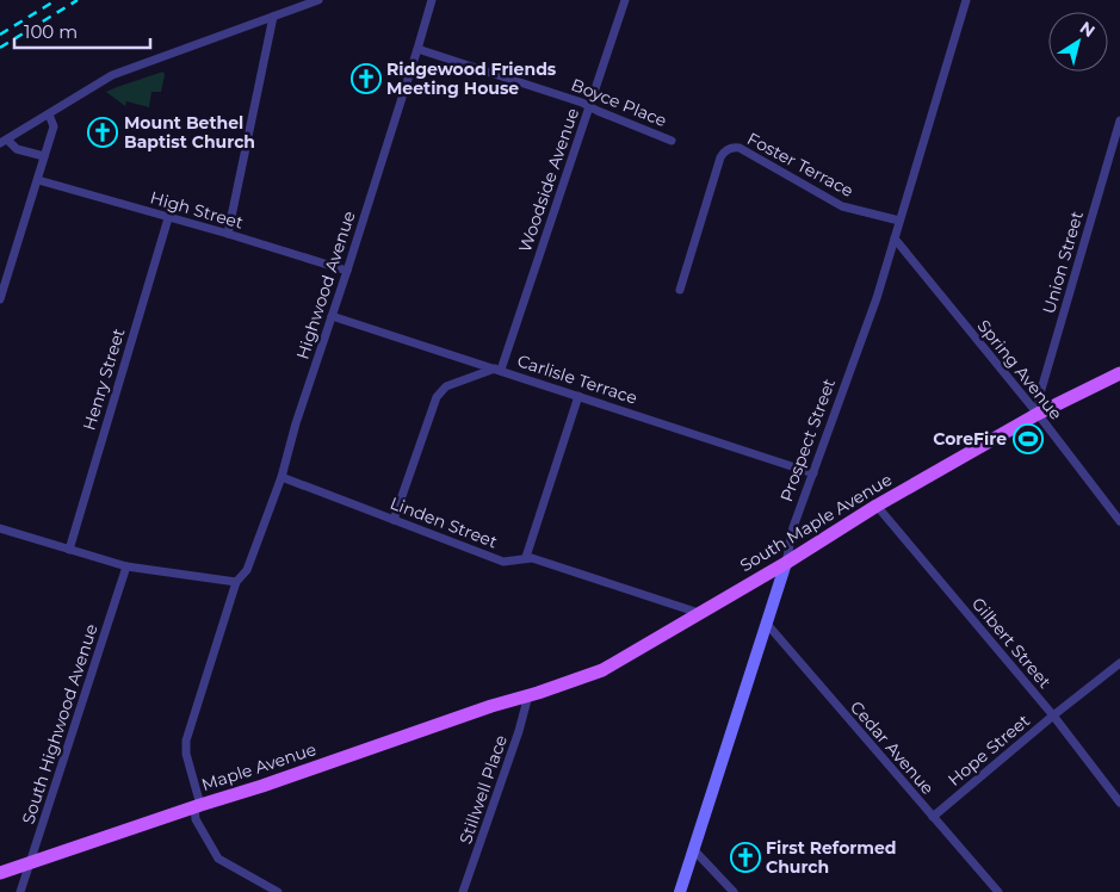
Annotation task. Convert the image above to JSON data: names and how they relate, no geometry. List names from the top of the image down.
{
  "streets": {
    "main road": ["Prospect Street", "South Maple Avenue", "Maple Avenue"],
    "street": [
      "Boyce Place",
      "Foster Terrace",
      "Woodside Avenue",
      "High Street",
      "Union Street",
      "Highwood Avenue",
      "Spring Avenue",
      "Henry Street",
      "Carlisle Terrace",
      "Linden Street",
      "Gilbert Street",
      "South Highwood Avenue",
      "Cedar Avenue",
      "Hope Street",
      "Stillwell Place"
    ]
  },
  "crossings": [
    ["Boyce Place", "Woodside Avenue"],
    ["Boyce Place", "Highwood Avenue"],
    ["Foster Terrace", "Prospect Street"],
    ["Woodside Avenue", "Carlisle Terrace"],
    ["High Street", "Highwood Avenue"],
    ["High Street", "Henry Street"],
    ["Union Street", "Spring Avenue"],
    ["Union Street", "South Maple Avenue"],
    ["Highwood Avenue", "Carlisle Terrace"],
    ["Highwood Avenue", "Linden Street"],
    ["Highwood Avenue", "Maple Avenue"],
    ["Spring Avenue", "Prospect Street"],
    ["Spring Avenue", "South Maple Avenue"],
    ["Carlisle Terrace", "Prospect Street"],
    ["Prospect Street", "South Maple Avenue"],
    ["Prospect Street", "Cedar Avenue"],
    ["Linden Street", "South Maple Avenue"],
    ["South Maple Avenue", "Gilbert Street"],
    ["South Maple Avenue", "Maple Avenue"],
    ["South Maple Avenue", "Stillwell Place"],
    ["Gilbert Street", "Hope Street"],
    ["South Highwood Avenue", "Maple Avenue"],
    ["Cedar Avenue", "Hope Street"],
    ["Maple Avenue", "Stillwell Place"]
  ],
  "places": {
    "church": ["Ridgewood Friends Meeting House", "Mount Bethel Baptist Church", "First Reformed Church"],
    "sports": ["CoreFire"]
  },
  "scale_bar": "100 m",
  "north": "top right"
}
